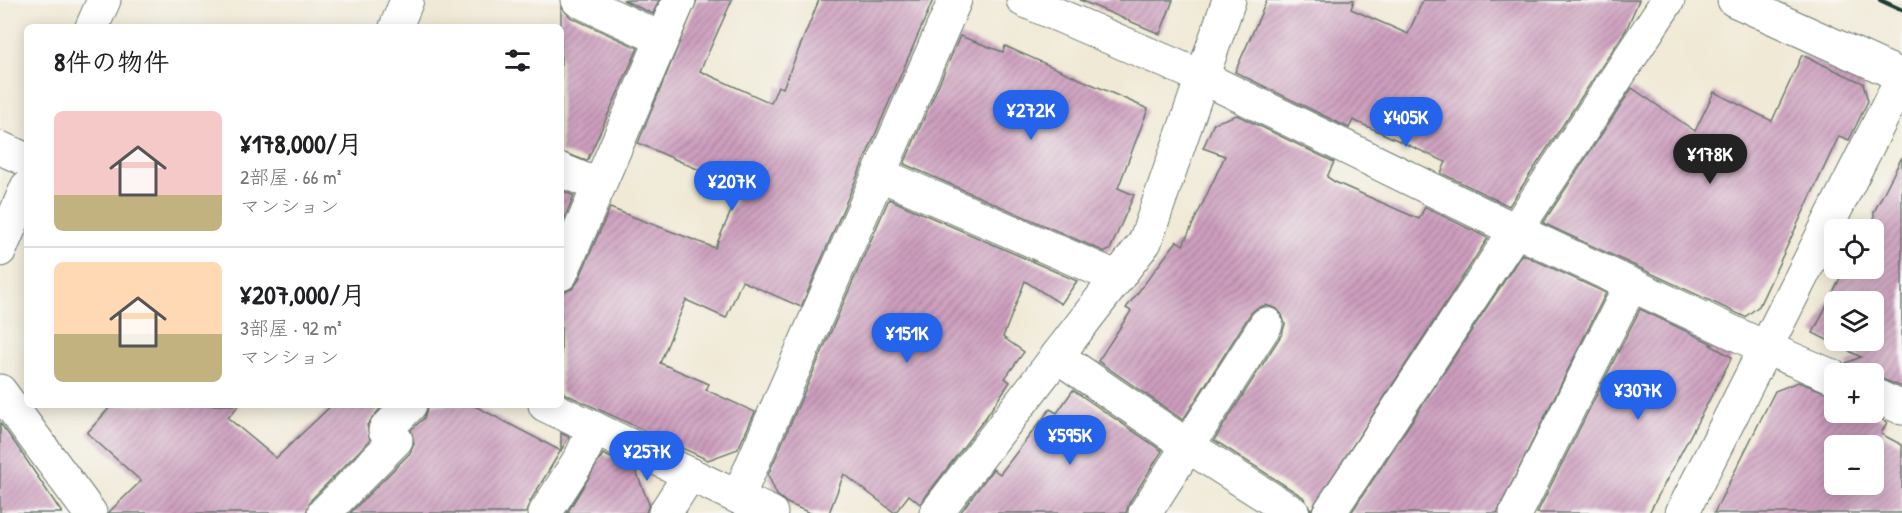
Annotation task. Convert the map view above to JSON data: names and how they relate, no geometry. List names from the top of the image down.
{
  "page": {
    "heading": "8件の物件",
    "price": [
      "¥272K",
      "¥405K",
      "¥178K",
      "¥207K",
      "¥151K",
      "¥307K",
      "¥595K",
      "¥257K"
    ],
    "list": [
      {
        "name": "¥178,000/月",
        "note": "2部屋 · 66 m² · マンション"
      },
      {
        "name": "¥207,000/月",
        "note": "3部屋 · 92 m² · マンション"
      }
    ],
    "map_buttons": ["+", "−"]
  }
}
